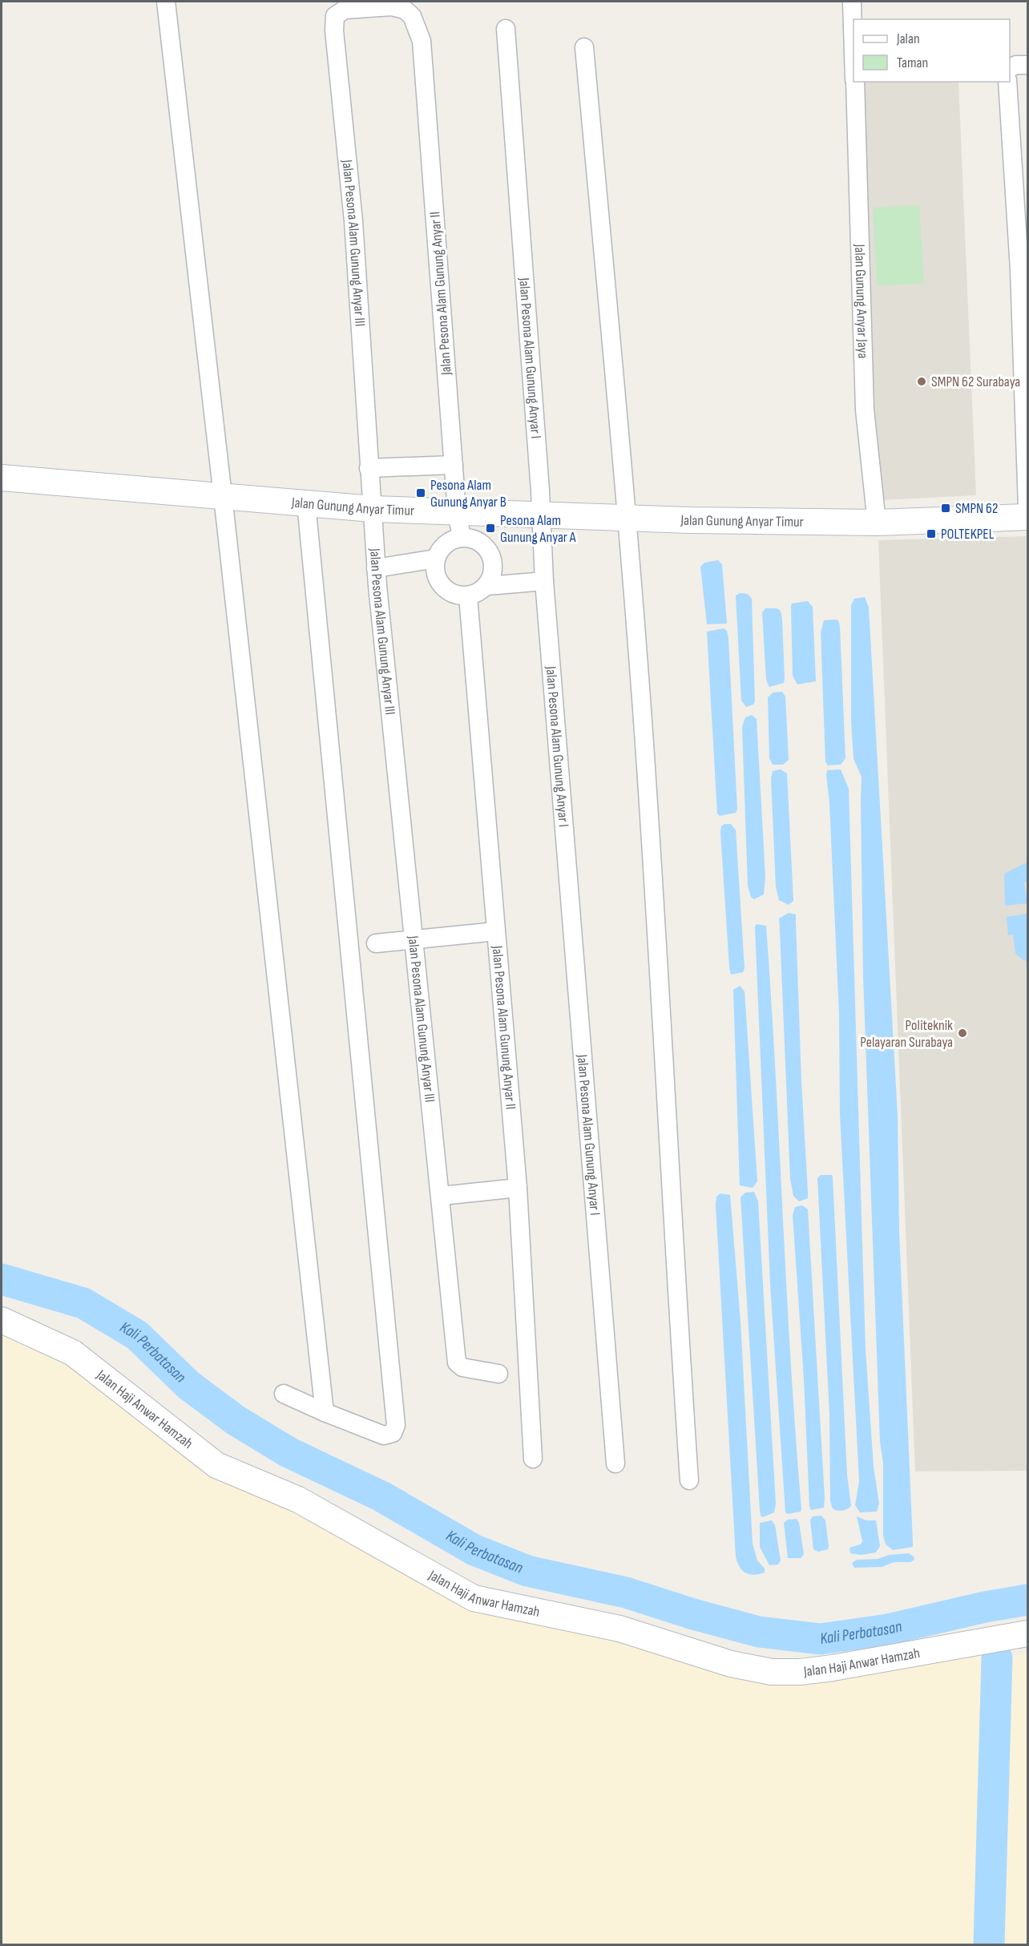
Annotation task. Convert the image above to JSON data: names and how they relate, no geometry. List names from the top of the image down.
{
  "streets": {
    "street": [
      "Jalan Pesona Alam Gunung Anyar III",
      "Jalan Pesona Alam Gunung Anyar II",
      "Jalan Gunung Anyar Jaya",
      "Jalan Pesona Alam Gunung Anyar I",
      "Jalan Gunung Anyar Timur",
      "Jalan Haji Anwar Hamzah"
    ]
  },
  "crossings": [
    ["Jalan Pesona Alam Gunung Anyar III", "Jalan Pesona Alam Gunung Anyar II"],
    ["Jalan Pesona Alam Gunung Anyar III", "Jalan Gunung Anyar Timur"],
    ["Jalan Pesona Alam Gunung Anyar II", "Jalan Gunung Anyar Timur"],
    ["Jalan Gunung Anyar Jaya", "Jalan Gunung Anyar Timur"],
    ["Jalan Pesona Alam Gunung Anyar I", "Jalan Gunung Anyar Timur"]
  ],
  "water": ["Kali Perbatasan"],
  "places": {
    "other": ["SMPN 62 Surabaya", "Politeknik Pelayaran Surabaya"],
    "transit": [
      "Pesona Alam Gunung Anyar B",
      "SMPN 62",
      "Pesona Alam Gunung Anyar A",
      "POLTEKPEL"
    ]
  },
  "legend": ["Jalan", "Taman"]
}
